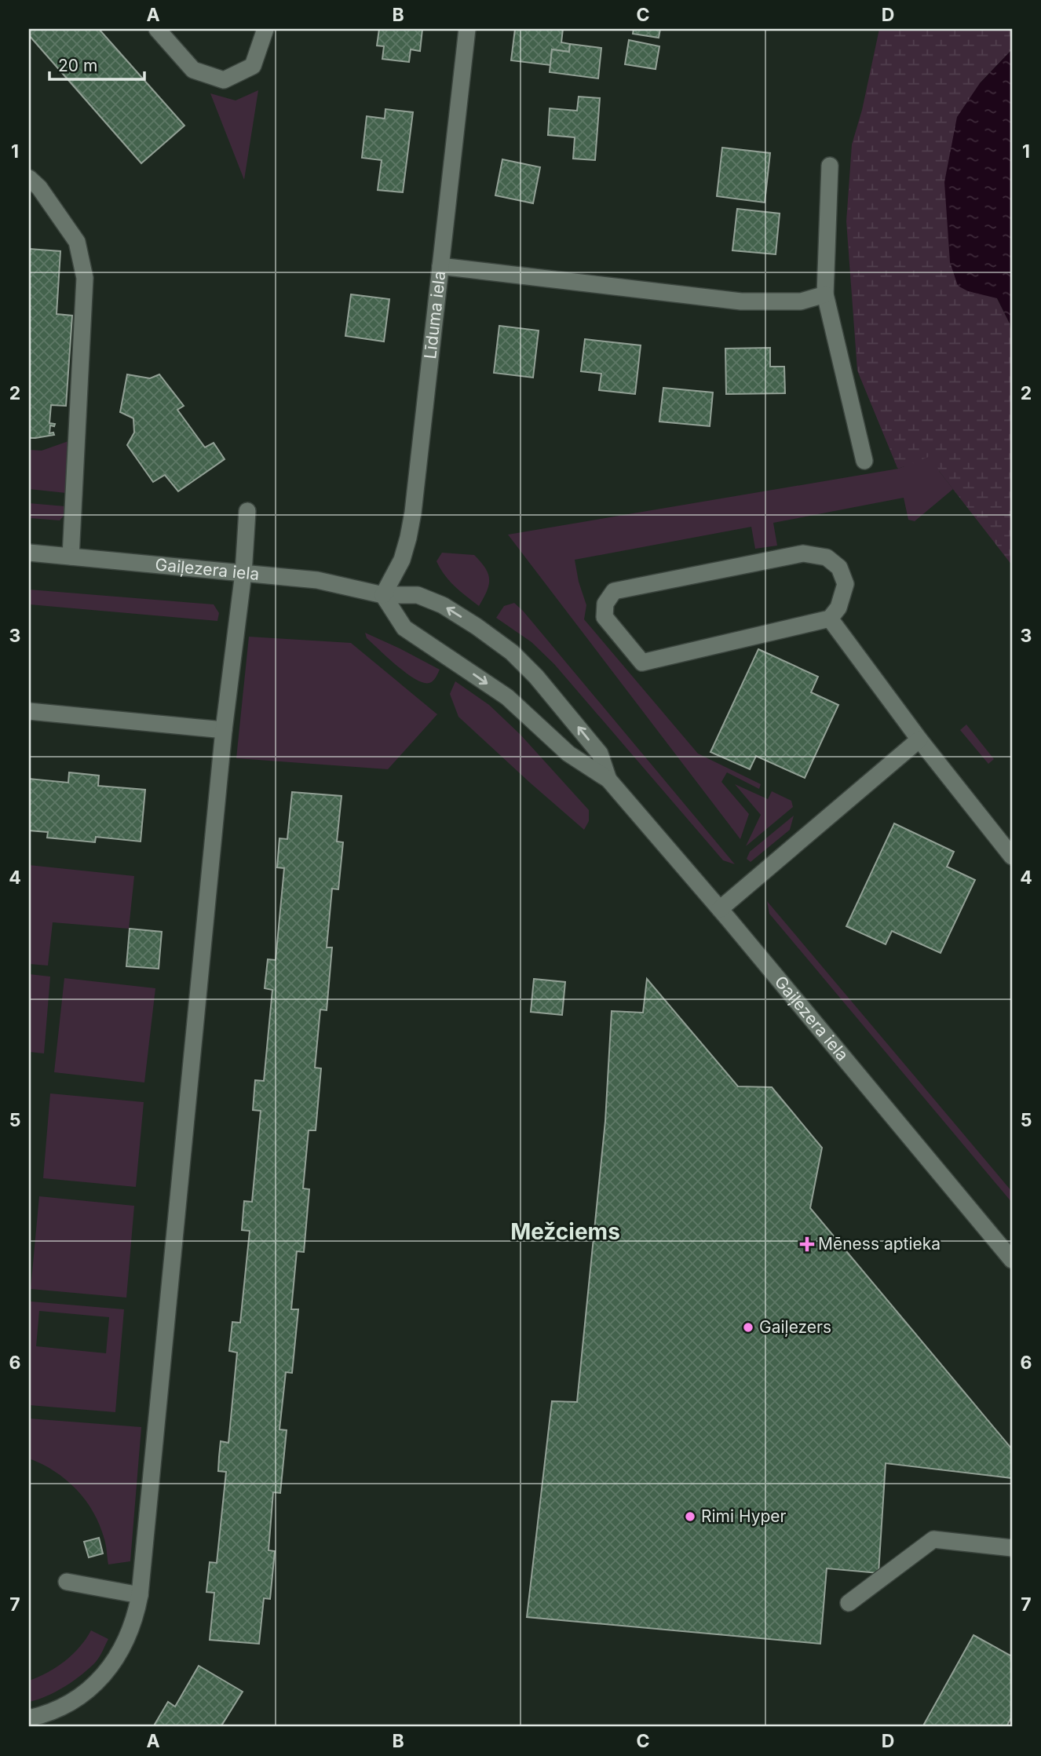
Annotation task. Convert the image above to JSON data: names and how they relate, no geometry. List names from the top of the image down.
{
  "streets": {
    "street": ["Līduma iela", "Gaiļezera iela"]
  },
  "crossings": [
    ["Līduma iela", "Gaiļezera iela"]
  ],
  "districts": ["Mežciems"],
  "places": {
    "health": ["Mēness aptieka"],
    "other": ["Gaiļezers", "Rimi Hyper"]
  },
  "scale_bar": "20 m",
  "grid": {
    "columns": [
      "A",
      "B",
      "C",
      "D"
    ],
    "rows": [
      "1",
      "2",
      "3",
      "4",
      "5",
      "6",
      "7"
    ]
  }
}
